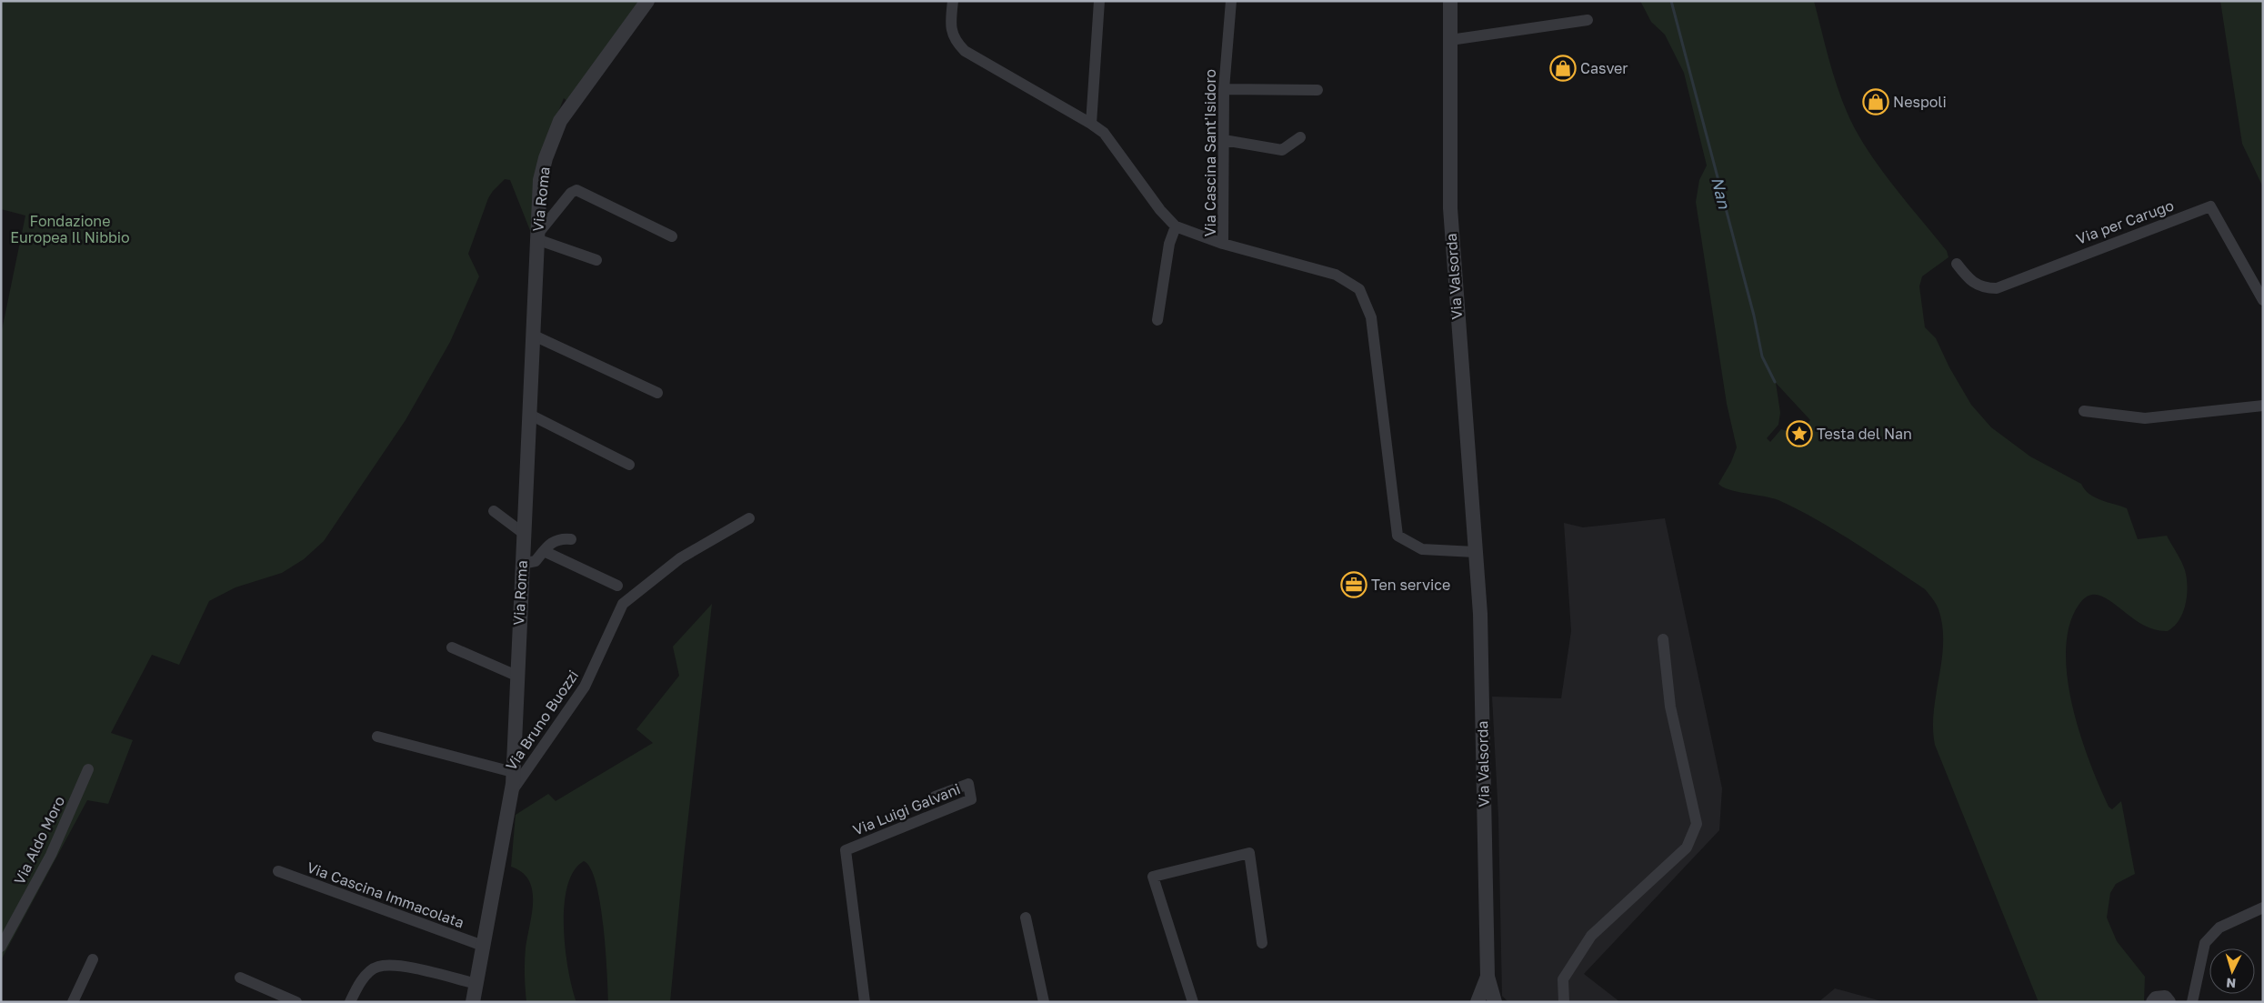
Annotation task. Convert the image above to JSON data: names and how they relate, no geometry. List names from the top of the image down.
{
  "streets": {
    "street": [
      "Via Cascina Sant'Isidoro",
      "Via Roma",
      "Via per Carugo",
      "Via Valsorda",
      "Via Bruno Buozzi",
      "Via Luigi Galvani",
      "Via Aldo Moro",
      "Via Cascina Immacolata"
    ]
  },
  "crossings": [
    ["Via Cascina Sant'Isidoro", "Via Valsorda"],
    ["Via Roma", "Via Bruno Buozzi"],
    ["Via Roma", "Via Cascina Immacolata"]
  ],
  "water": ["Nan"],
  "parks": ["Fondazione Europea Il Nibbio"],
  "places": {
    "shop": ["Casver", "Nespoli"],
    "place": ["Testa del Nan"],
    "office": ["Ten service"]
  },
  "north": "bottom"
}
